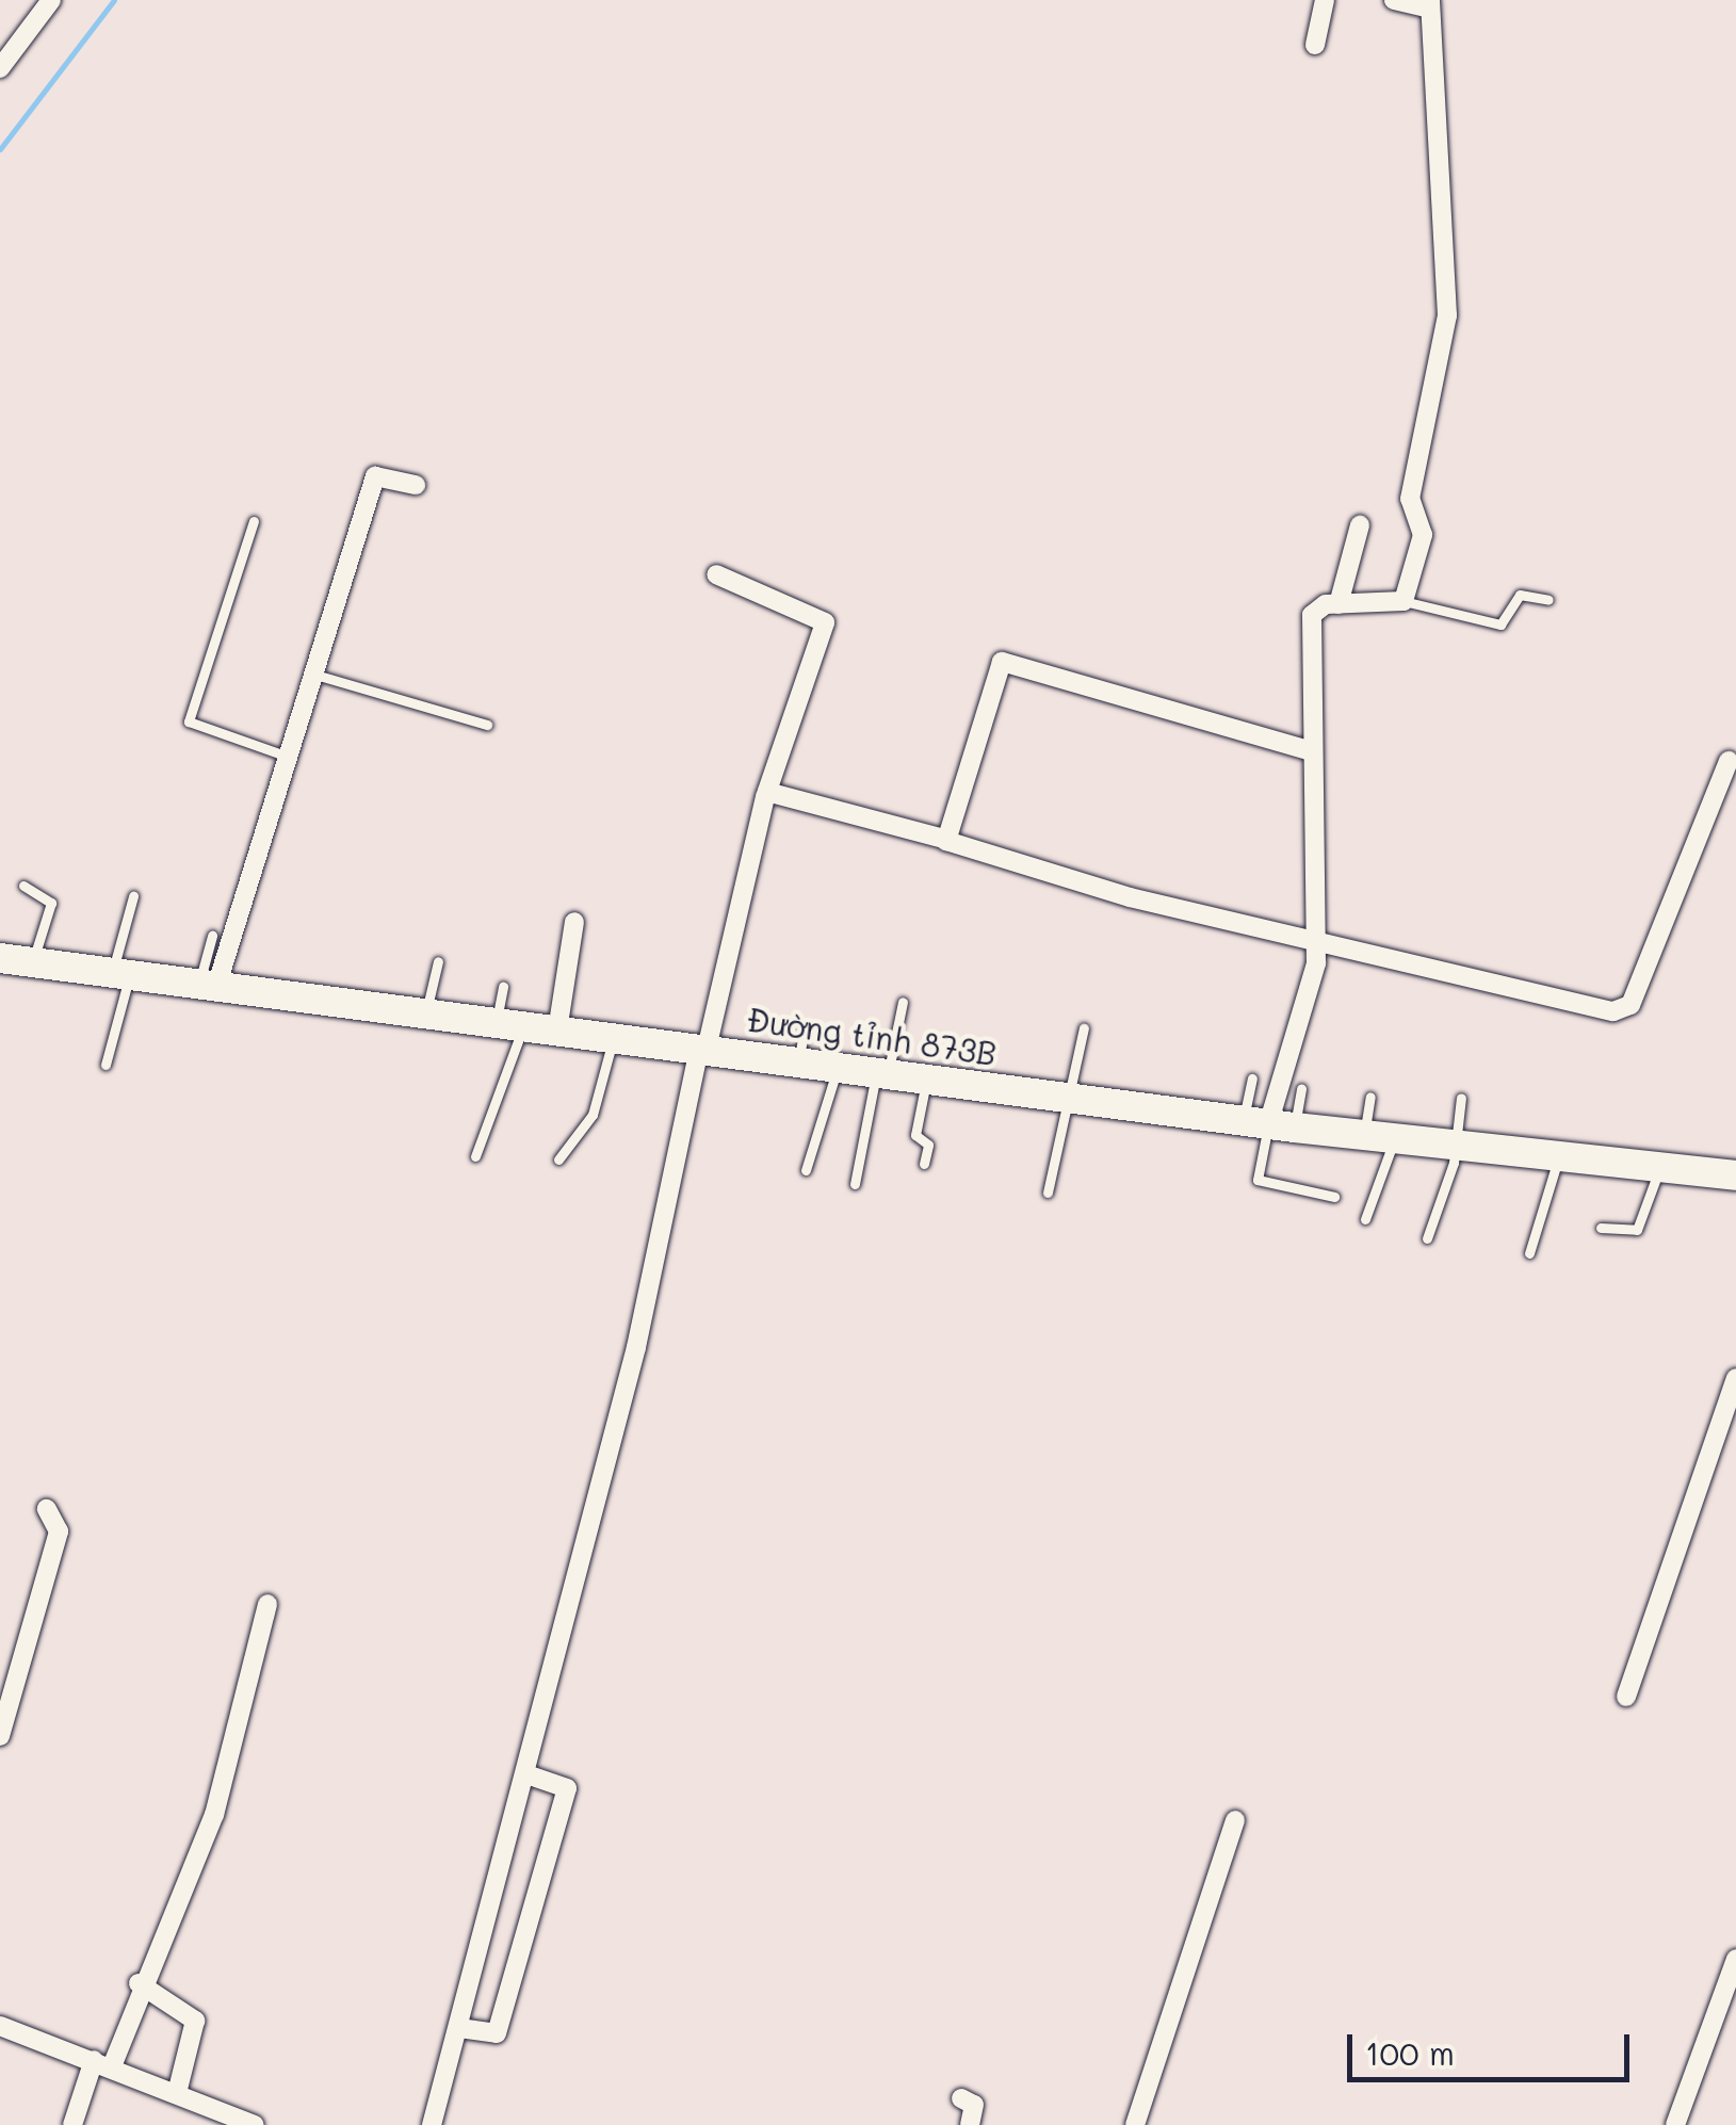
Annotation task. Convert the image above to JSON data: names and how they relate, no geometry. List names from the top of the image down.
{
  "streets": {
    "main road": ["Đường tỉnh 873B"]
  },
  "scale_bar": "100 m"
}
